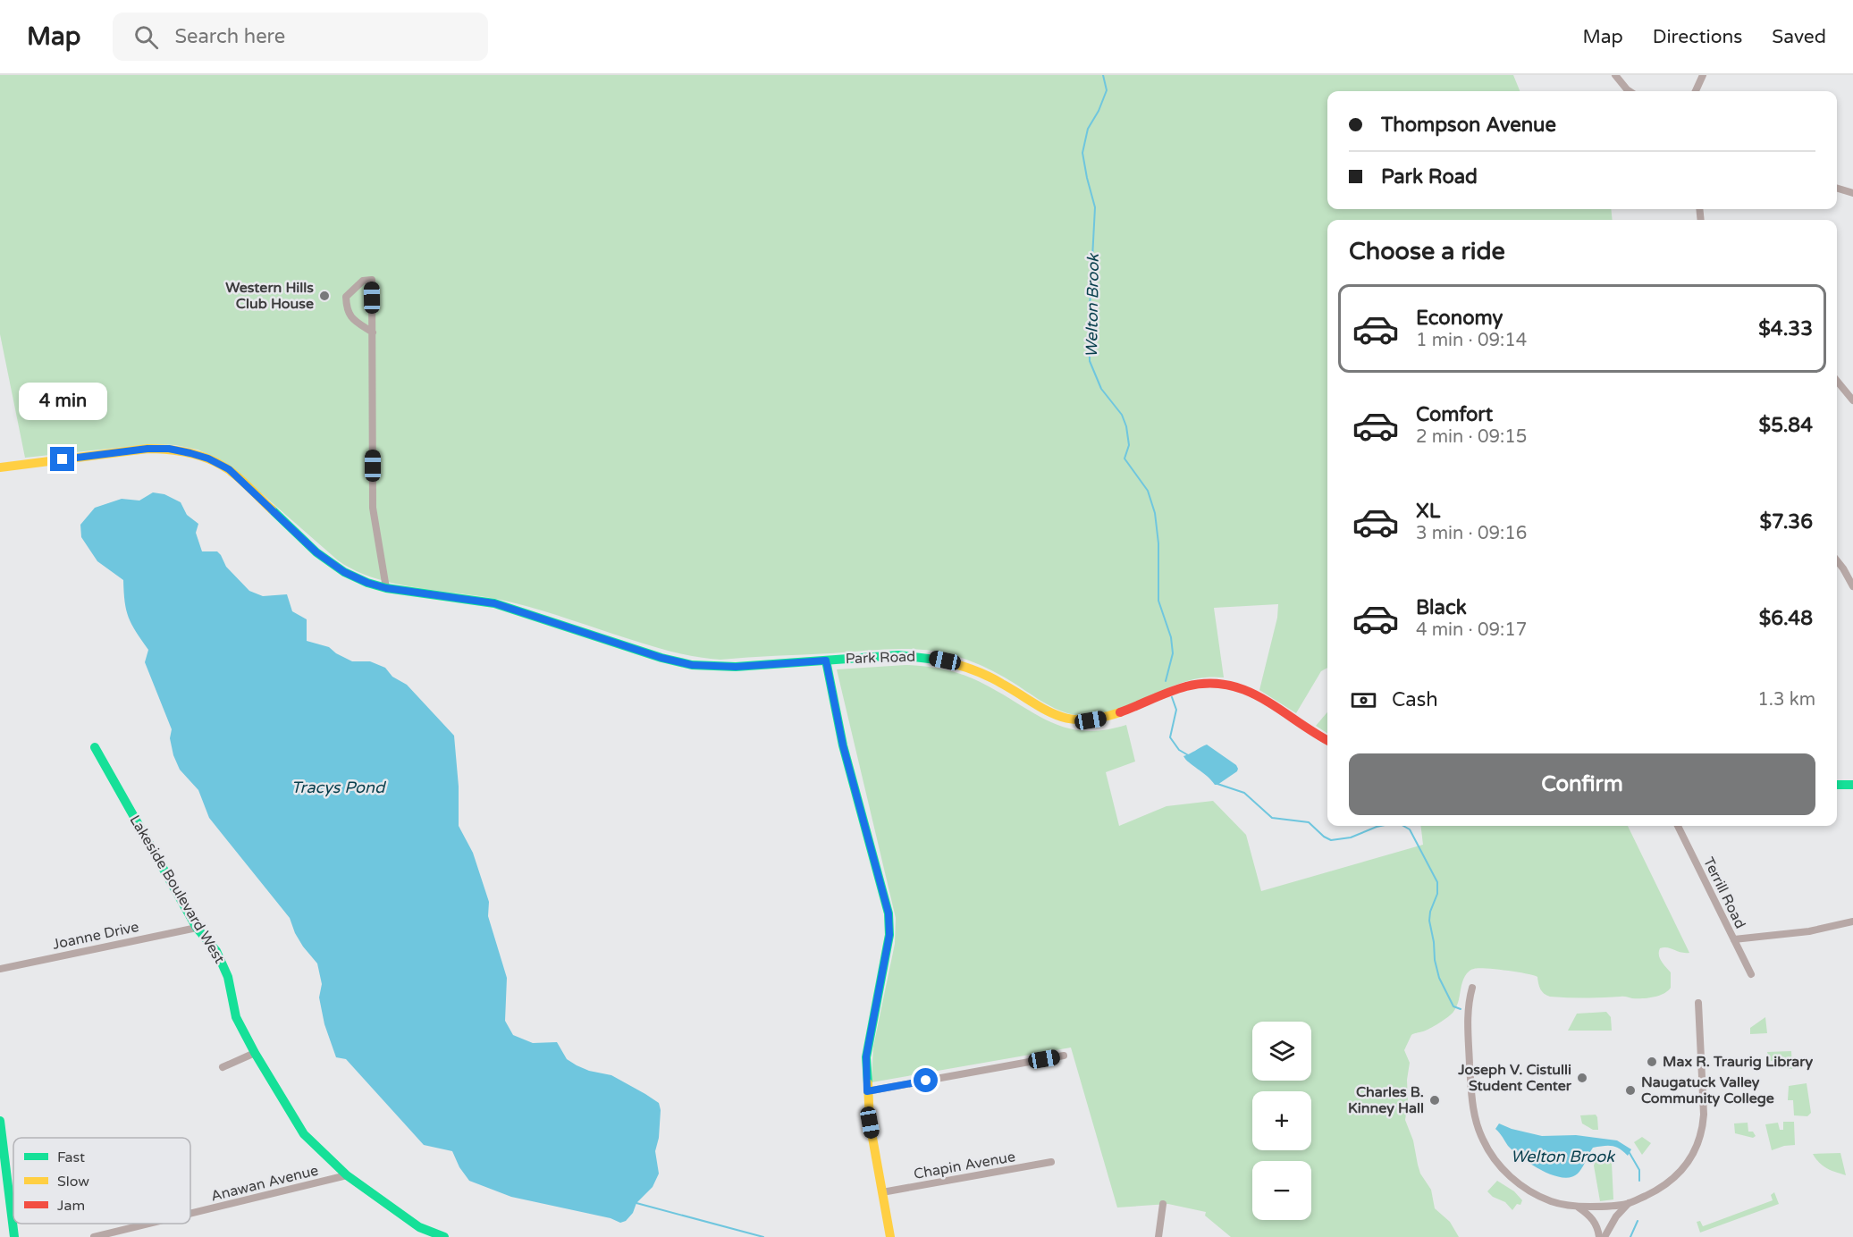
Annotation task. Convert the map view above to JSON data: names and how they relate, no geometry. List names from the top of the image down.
{
  "streets": {
    "main road": ["Park Road", "Lakeside Boulevard West"],
    "street": [
      "Terrill Road",
      "Joanne Drive",
      "Chapin Avenue",
      "Anawan Avenue"
    ]
  },
  "crossings": [
    ["Lakeside Boulevard West", "Joanne Drive"],
    ["Lakeside Boulevard West", "Anawan Avenue"]
  ],
  "water": ["Welton Brook", "Tracys Pond"],
  "places": [
    "Western Hills Club House",
    "Max R. Traurig Library",
    "Joseph V. Cistulli Student Center",
    "Naugatuck Valley Community College",
    "Charles B. Kinney Hall"
  ],
  "legend": ["Fast", "Slow", "Jam"],
  "page": {
    "header": "Map",
    "search": "Search here",
    "nav": ["Map", "Directions", "Saved"],
    "banner": ["Thompson Avenue", "Park Road"],
    "heading": "Choose a ride",
    "list": [
      {
        "name": "Economy",
        "note": "1 min · 09:14",
        "value": "$4.33"
      },
      {
        "name": "Comfort",
        "note": "2 min · 09:15",
        "value": "$5.84"
      },
      {
        "name": "XL",
        "note": "3 min · 09:16",
        "value": "$7.36"
      },
      {
        "name": "Black",
        "note": "4 min · 09:17",
        "value": "$6.48"
      }
    ],
    "bubble": "4 min",
    "pay": ["Cash", "1.3 km"],
    "buttons": "Confirm",
    "map_buttons": ["+", "−"]
  }
}
